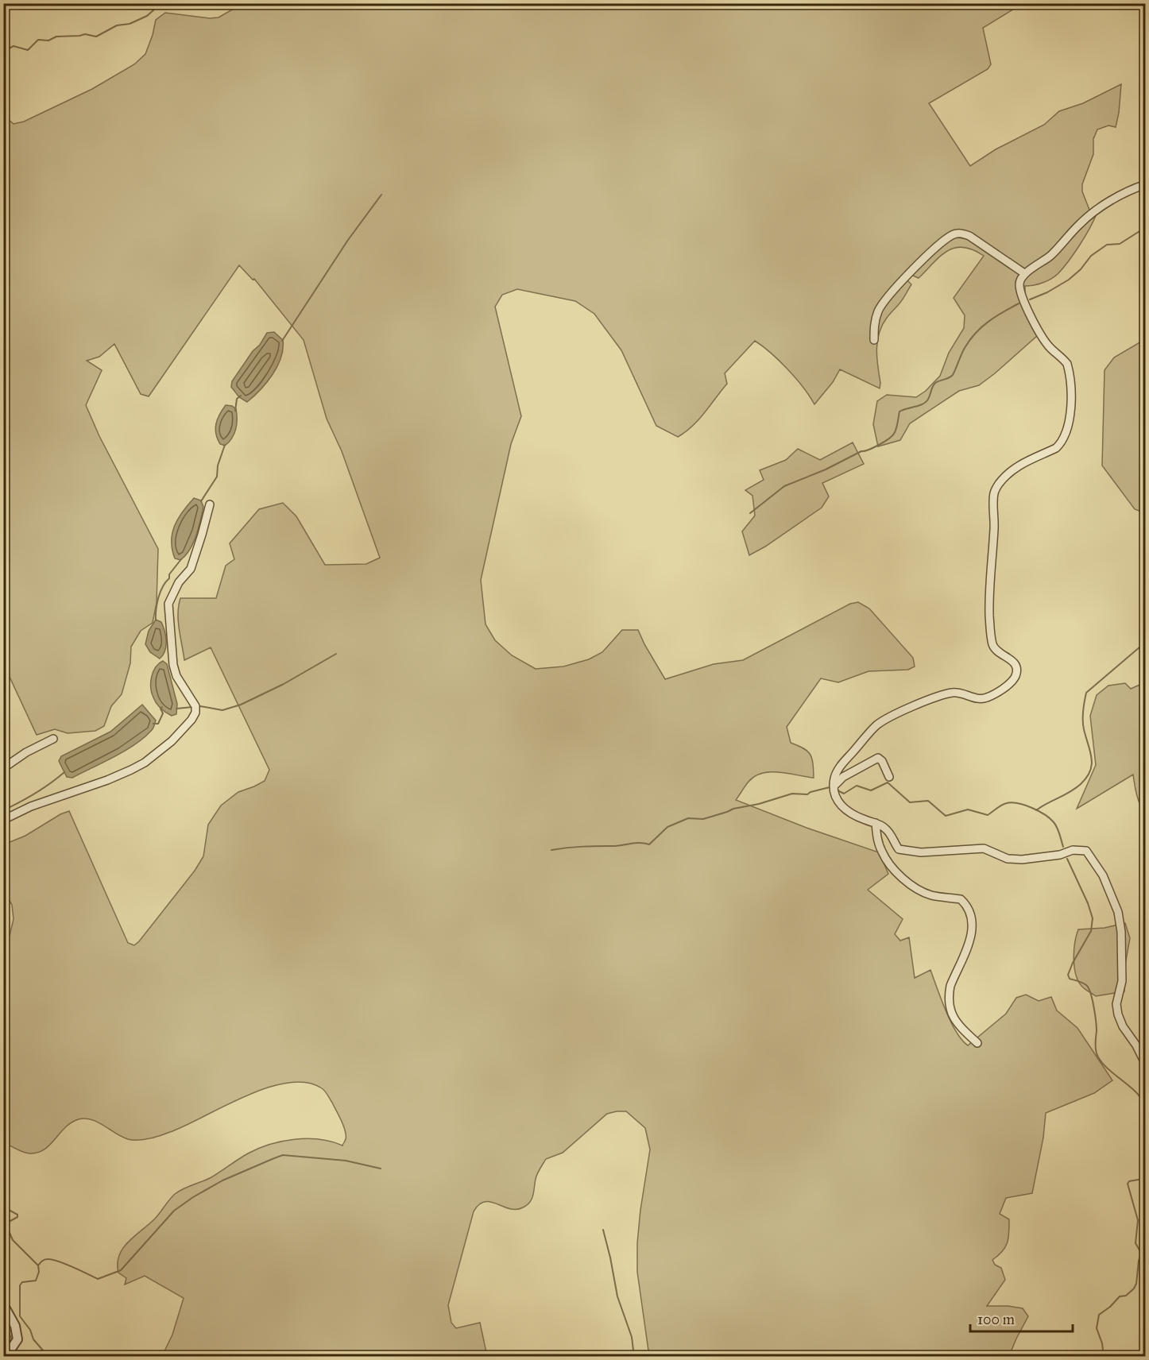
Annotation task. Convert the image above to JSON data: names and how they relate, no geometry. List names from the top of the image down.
{
  "scale_bar": "100 m"
}
